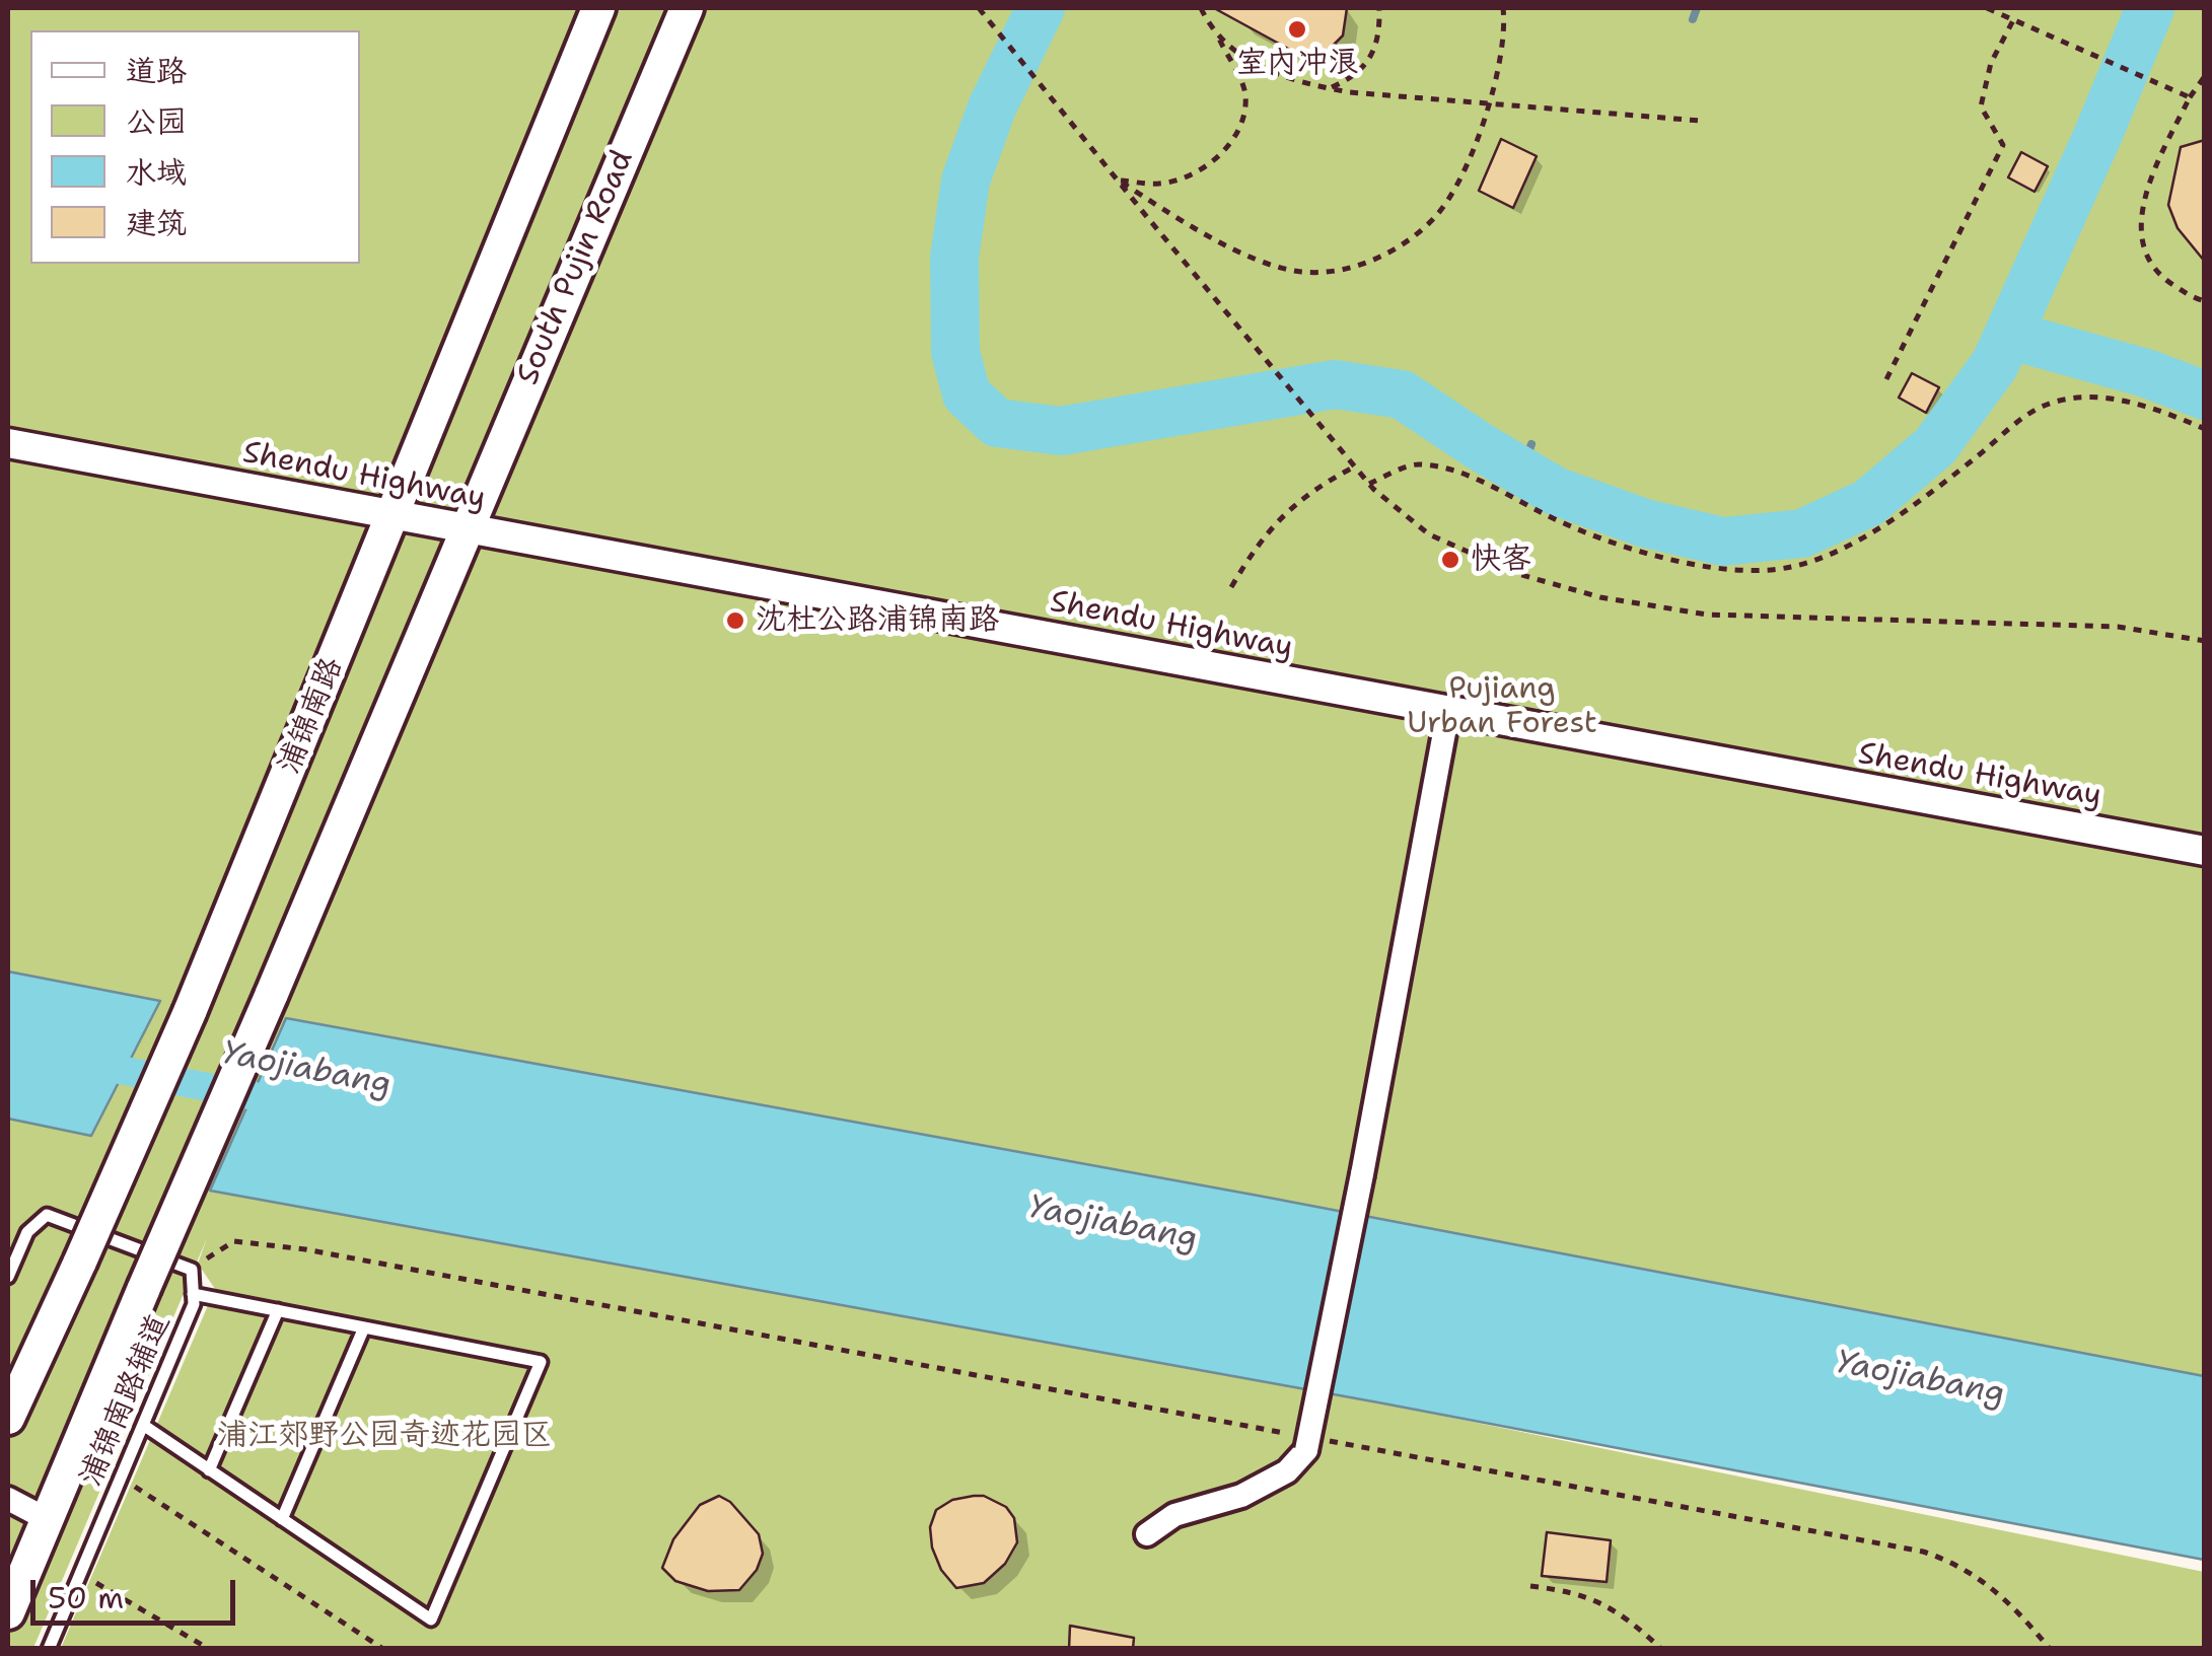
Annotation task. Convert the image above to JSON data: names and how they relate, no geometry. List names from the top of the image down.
{
  "streets": {
    "main road": ["South Pujin Road", "浦锦南路"],
    "street": ["Shendu Highway"],
    "lane": ["浦锦南路辅道"]
  },
  "crossings": [
    ["South Pujin Road", "Shendu Highway"],
    ["Shendu Highway", "浦锦南路"]
  ],
  "water": ["Yaojiabang"],
  "parks": ["Pujiang Urban Forest", "浦江郊野公园奇迹花园区"],
  "places": ["室内冲浪", "快客", "沈杜公路浦锦南路"],
  "legend": [
    "道路",
    "公园",
    "水域",
    "建筑"
  ],
  "scale_bar": "50 m"
}
